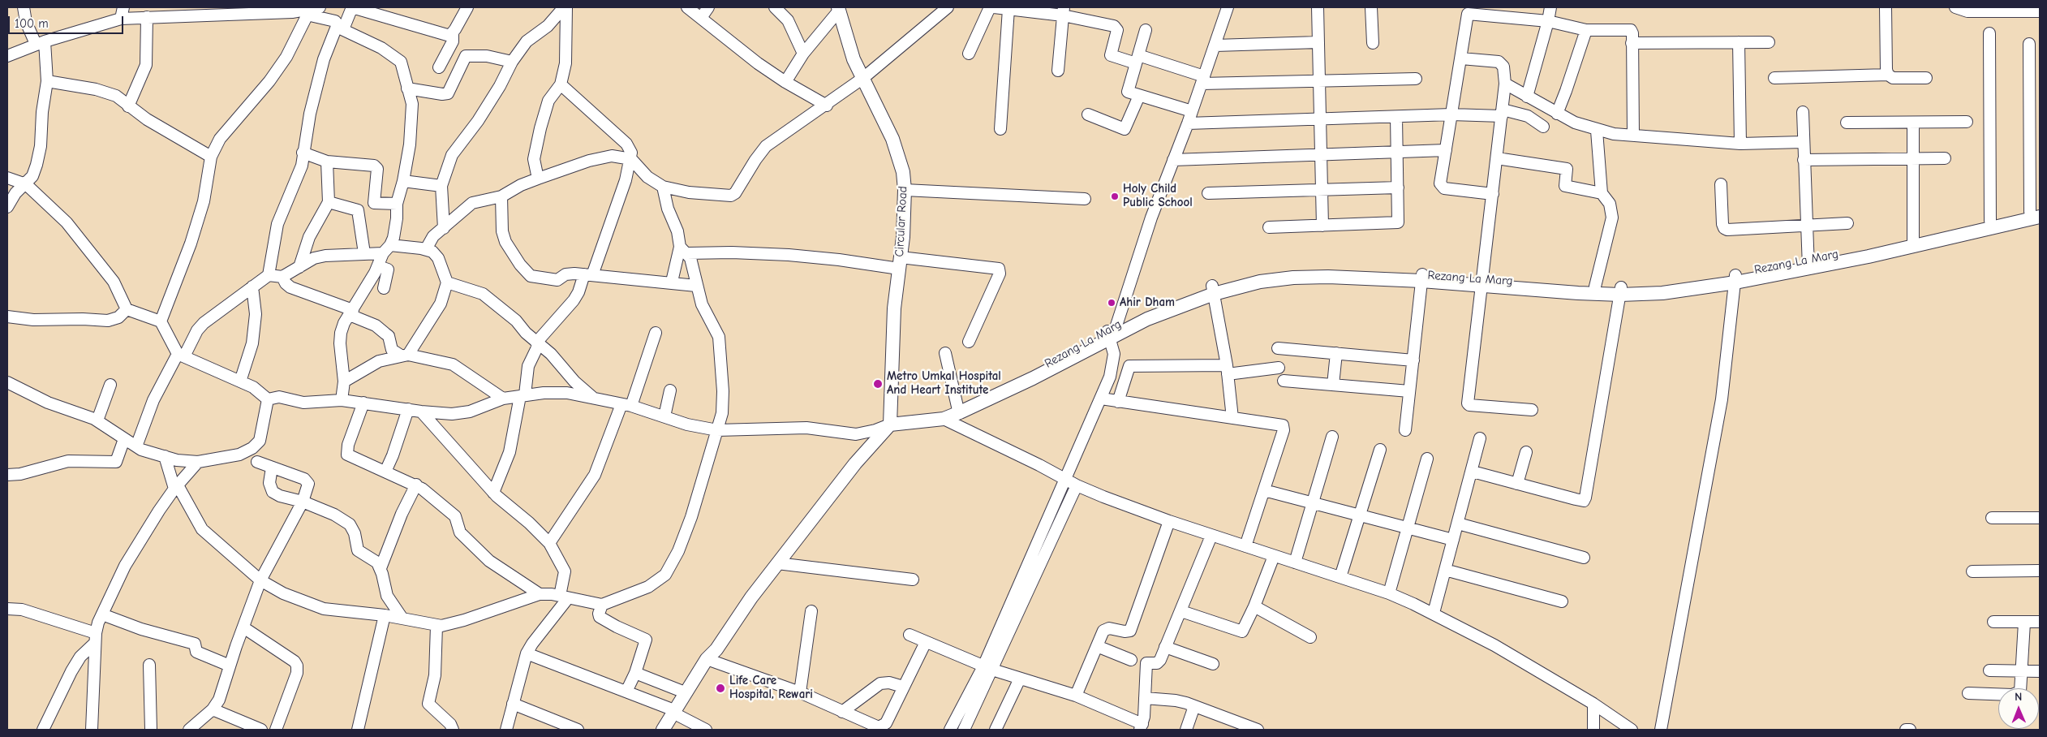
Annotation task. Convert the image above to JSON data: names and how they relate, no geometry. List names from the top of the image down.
{
  "streets": {
    "main road": ["Circular Road", "Rezang La Marg"]
  },
  "crossings": [
    ["Circular Road", "Rezang La Marg"]
  ],
  "places": [
    "Holy Child Public School",
    "Ahir Dham",
    "Metro Umkal Hospital And Heart Institute",
    "Life Care Hospital, Rewari"
  ],
  "scale_bar": "100 m",
  "north": "top"
}
